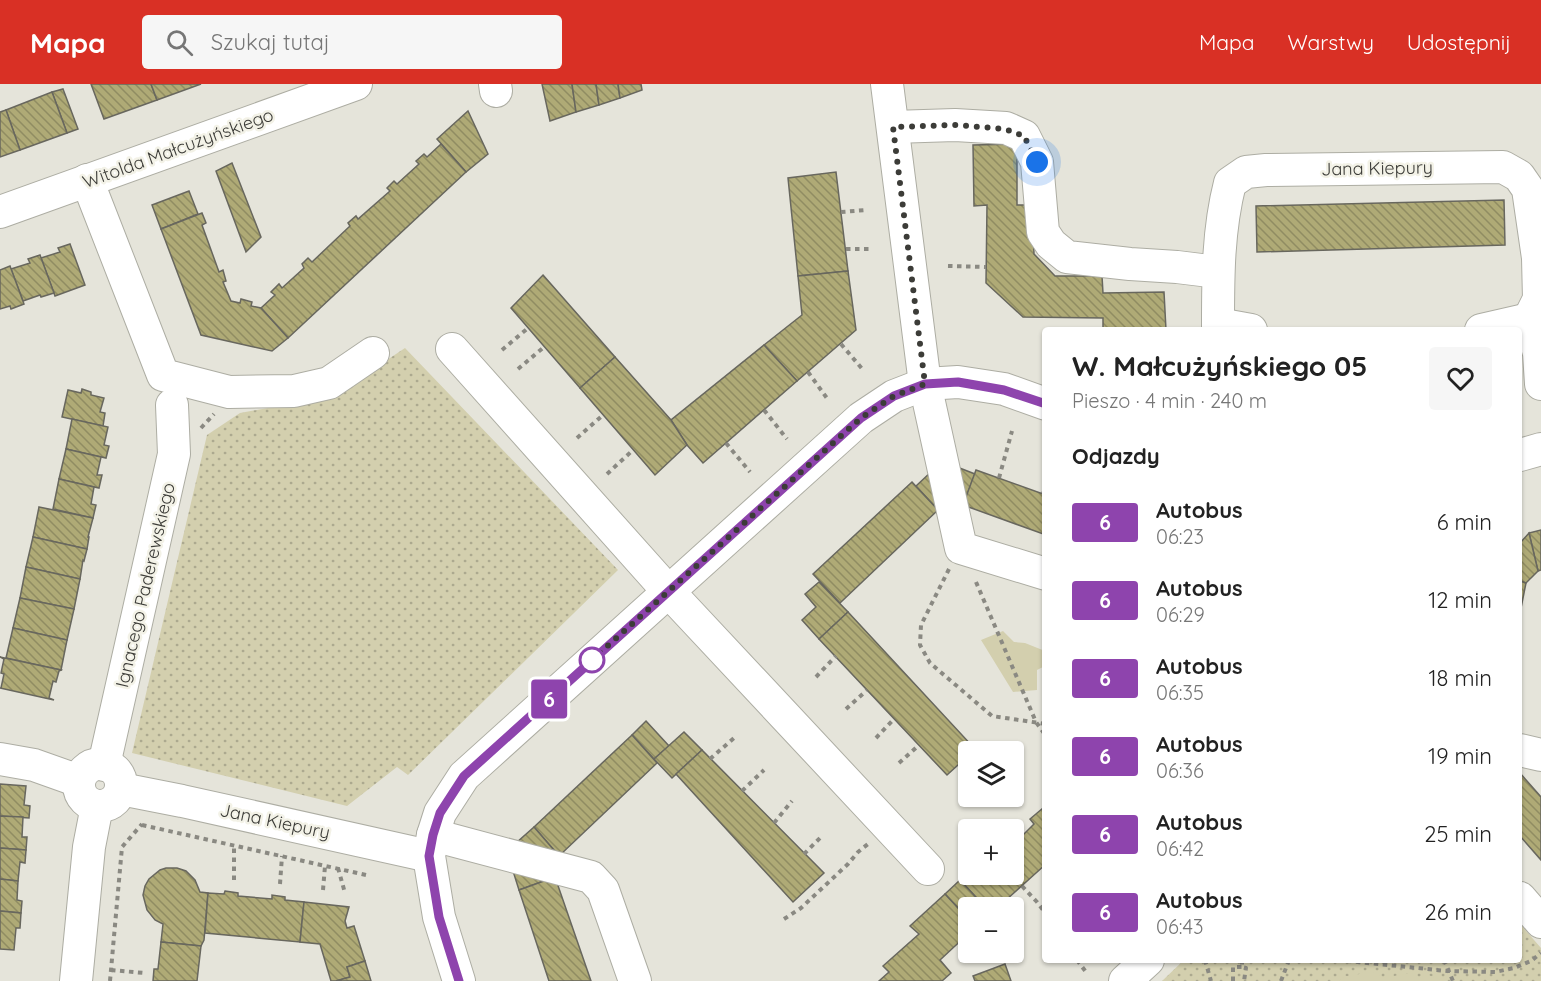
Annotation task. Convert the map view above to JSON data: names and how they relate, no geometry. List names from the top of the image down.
{
  "streets": {
    "street": ["Witolda Małcużyńskiego", "Jana Kiepury", "Ignacego Paderewskiego"]
  },
  "crossings": [
    ["Jana Kiepury", "Ignacego Paderewskiego"]
  ],
  "lines": ["bus line 6"],
  "page": {
    "header": "Mapa",
    "search": "Szukaj tutaj",
    "nav": ["Mapa", "Warstwy", "Udostępnij"],
    "on_map": "6",
    "heading": [
      ["W. Małcużyńskiego 05", "Pieszo · 4 min · 240 m"],
      "Odjazdy"
    ],
    "list": [
      {
        "mark": "6",
        "name": "Autobus",
        "note": "06:23",
        "value": "6 min"
      },
      {
        "mark": "6",
        "name": "Autobus",
        "note": "06:29",
        "value": "12 min"
      },
      {
        "mark": "6",
        "name": "Autobus",
        "note": "06:35",
        "value": "18 min"
      },
      {
        "mark": "6",
        "name": "Autobus",
        "note": "06:36",
        "value": "19 min"
      },
      {
        "mark": "6",
        "name": "Autobus",
        "note": "06:42",
        "value": "25 min"
      },
      {
        "mark": "6",
        "name": "Autobus",
        "note": "06:43",
        "value": "26 min"
      }
    ],
    "map_buttons": ["+", "−"]
  }
}
